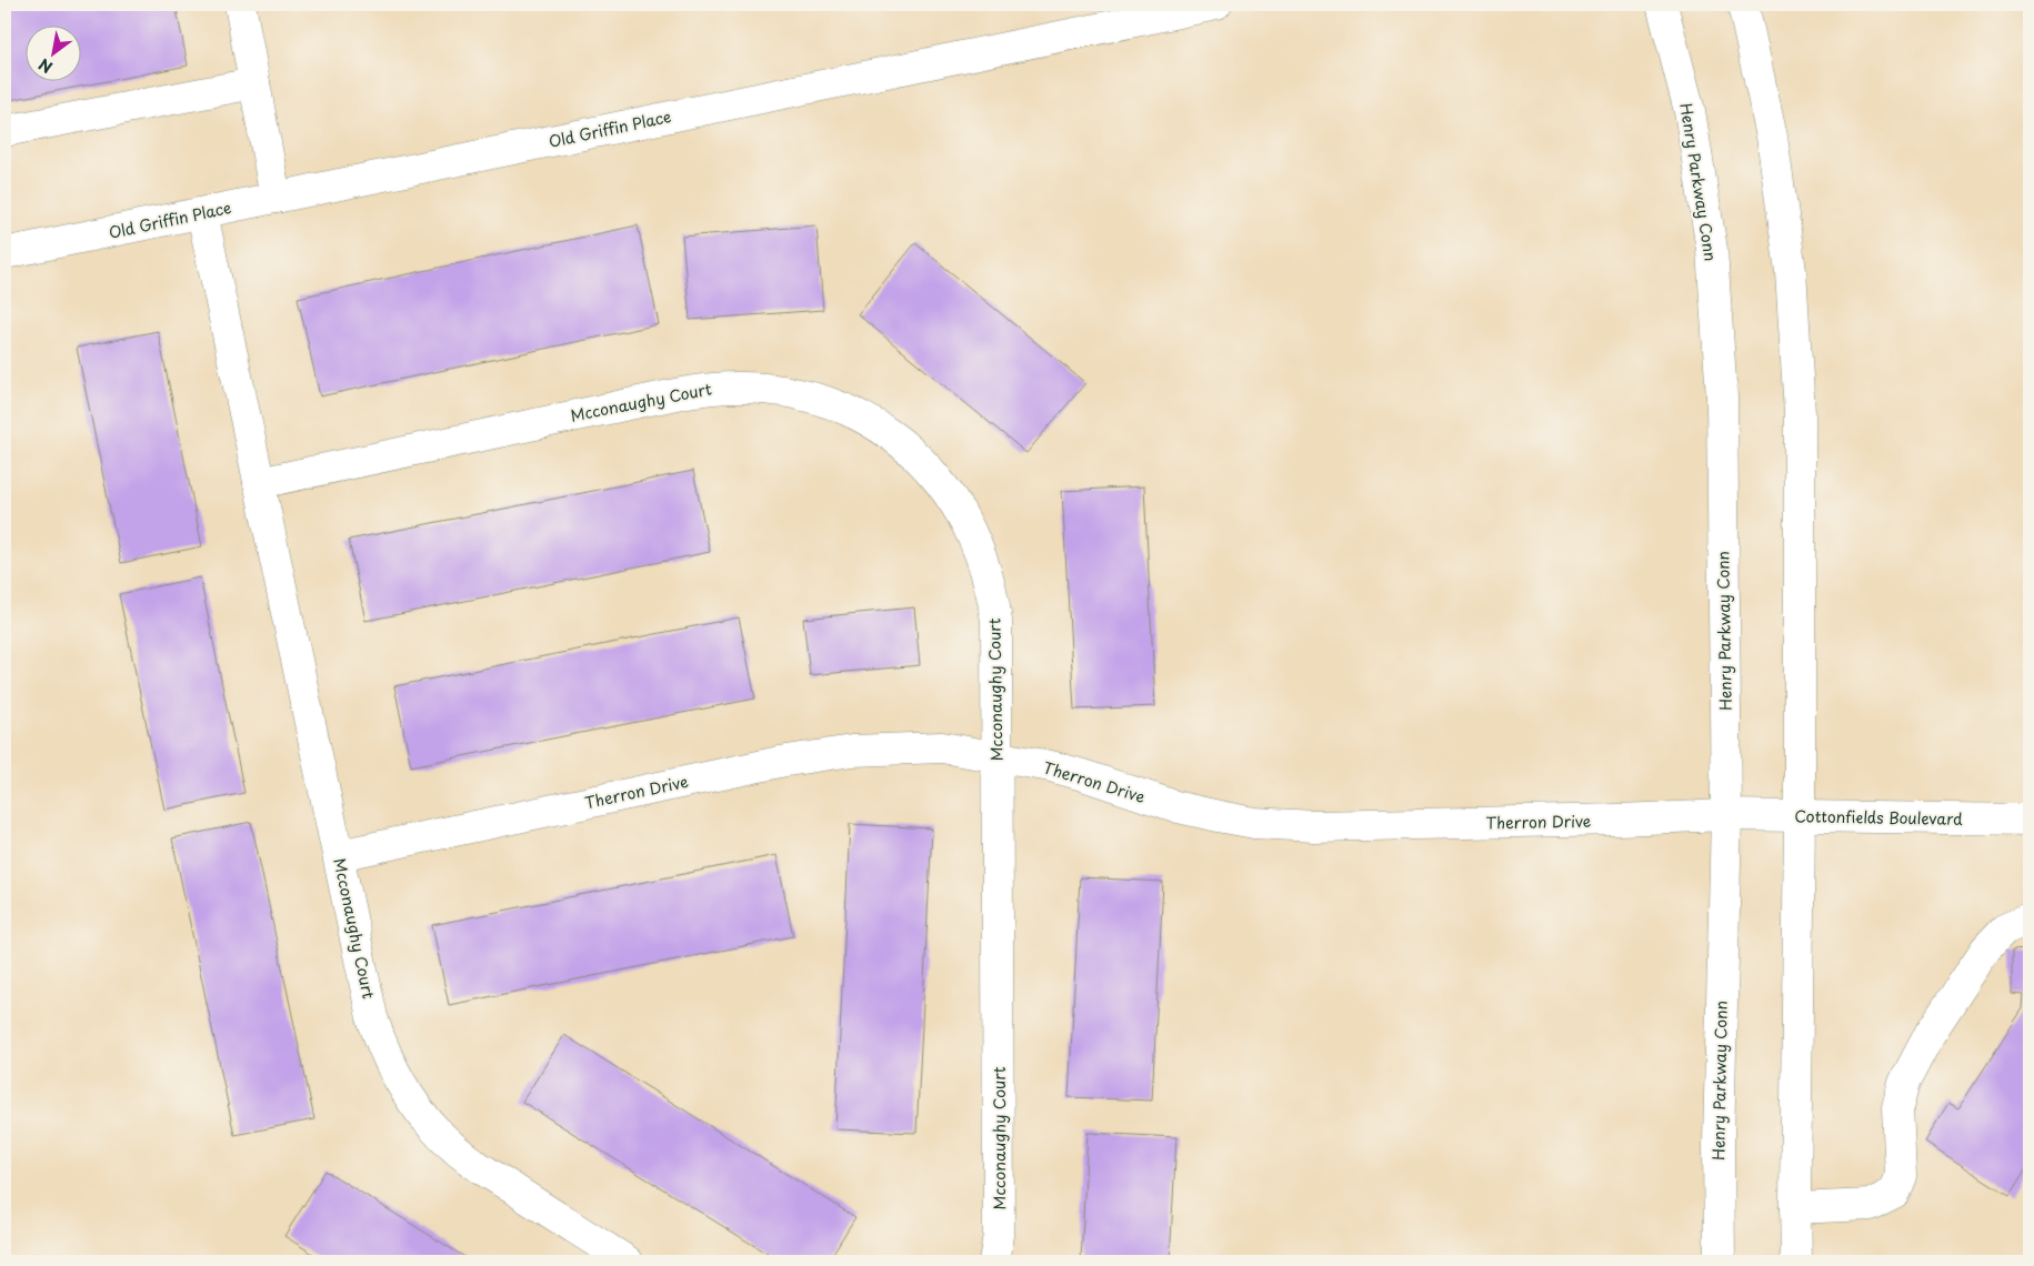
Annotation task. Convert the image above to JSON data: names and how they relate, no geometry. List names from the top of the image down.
{
  "streets": {
    "street": [
      "Old Griffin Place",
      "Henry Parkway Conn",
      "Mcconaughy Court",
      "Therron Drive",
      "Cottonfields Boulevard"
    ]
  },
  "crossings": [
    ["Old Griffin Place", "Mcconaughy Court"],
    ["Henry Parkway Conn", "Therron Drive"],
    ["Henry Parkway Conn", "Cottonfields Boulevard"],
    ["Mcconaughy Court", "Therron Drive"],
    ["Therron Drive", "Cottonfields Boulevard"]
  ],
  "north": "bottom left"
}
